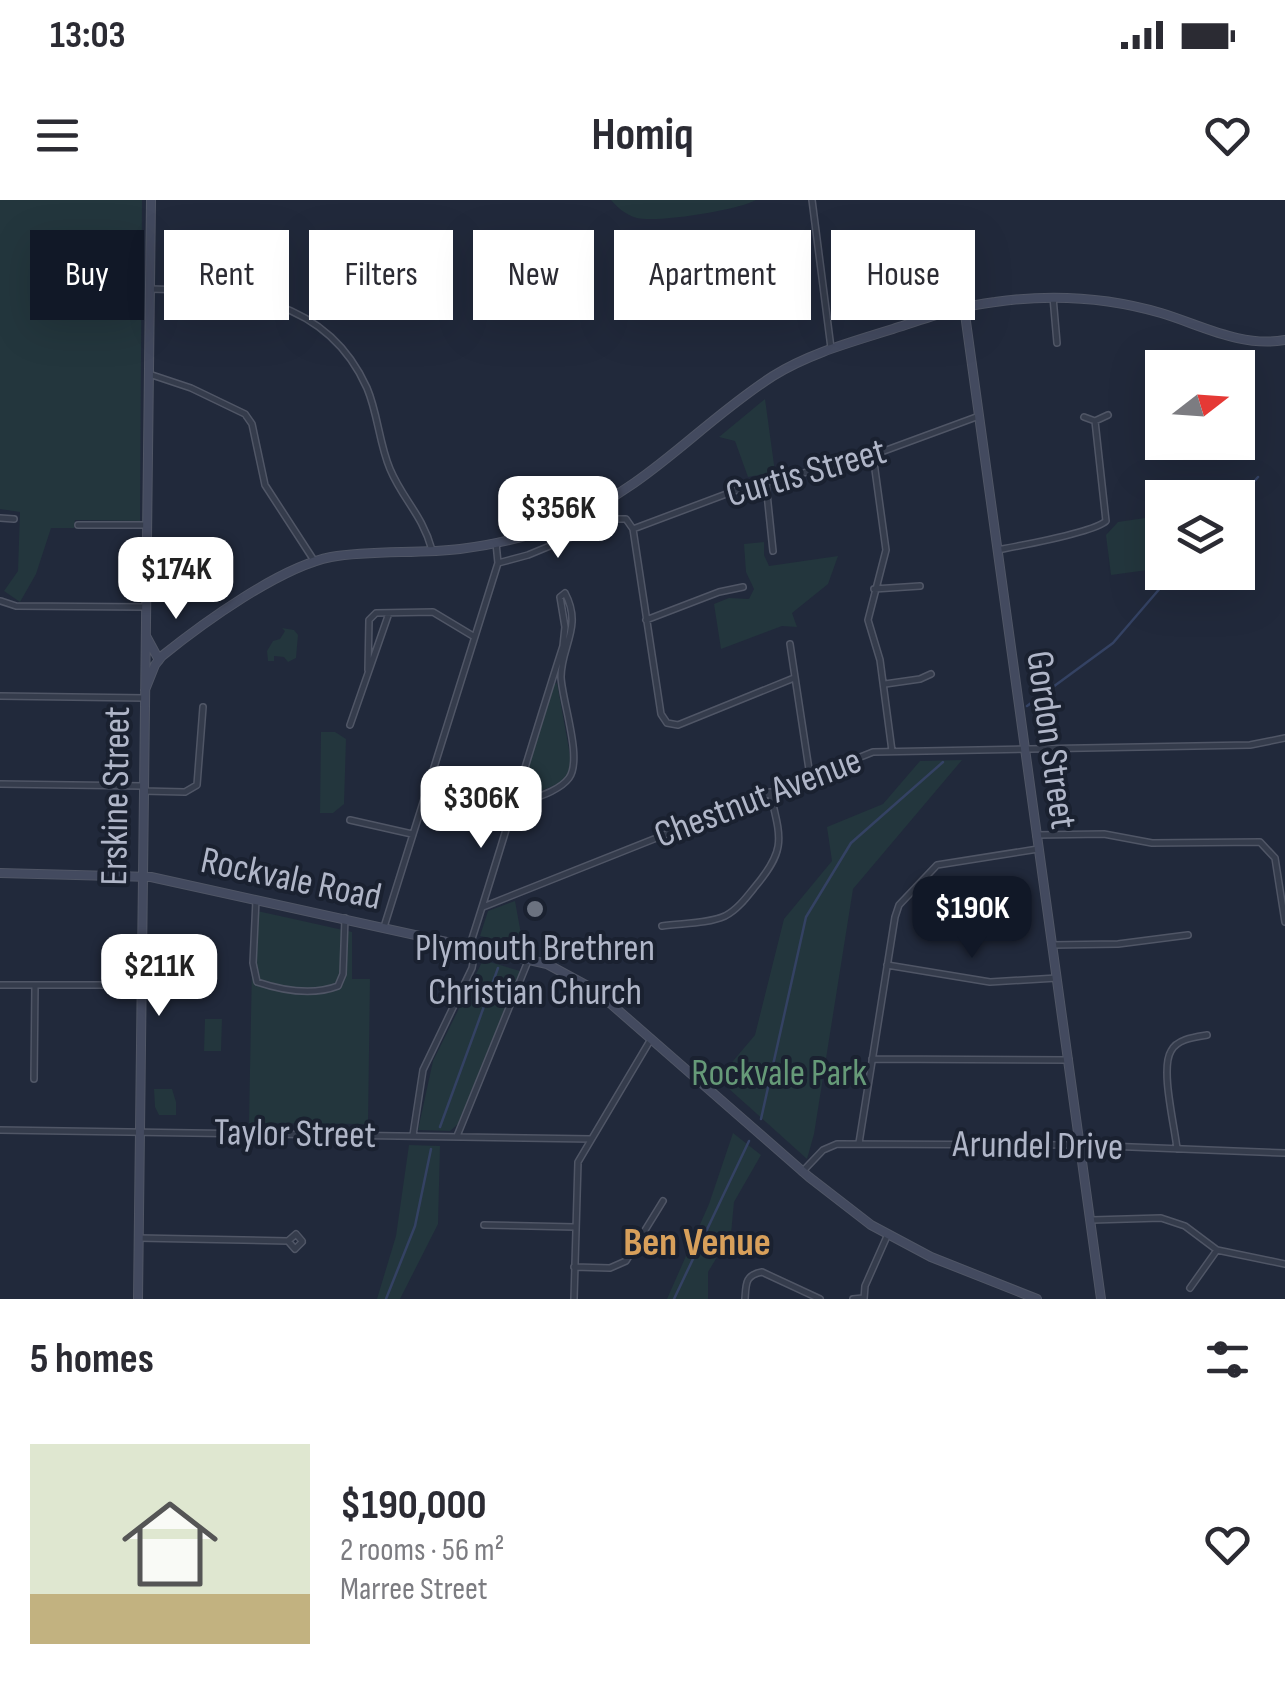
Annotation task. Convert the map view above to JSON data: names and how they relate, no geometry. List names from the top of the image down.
{
  "streets": {
    "street": [
      "Curtis Street",
      "Gordon Street",
      "Erskine Street",
      "Chestnut Avenue",
      "Rockvale Road",
      "Taylor Street",
      "Arundel Drive"
    ]
  },
  "crossings": [
    ["Curtis Street", "Gordon Street"],
    ["Gordon Street", "Chestnut Avenue"],
    ["Gordon Street", "Arundel Drive"],
    ["Erskine Street", "Rockvale Road"],
    ["Erskine Street", "Taylor Street"],
    ["Rockvale Road", "Arundel Drive"]
  ],
  "districts": ["Ben Venue"],
  "parks": ["Rockvale Park"],
  "places": ["Plymouth Brethren Christian Church"],
  "north": "right",
  "page": {
    "status": "13:03",
    "header": "Homiq",
    "chip": [
      "Buy",
      "Rent",
      "Filters",
      "New",
      "Apartment",
      "House"
    ],
    "price": [
      "$356K",
      "$174K",
      "$306K",
      "$190K",
      "$211K"
    ],
    "heading": "5 homes",
    "list": [
      {
        "name": "$190,000",
        "note": "2 rooms · 56 m² · Marree Street"
      }
    ]
  }
}
